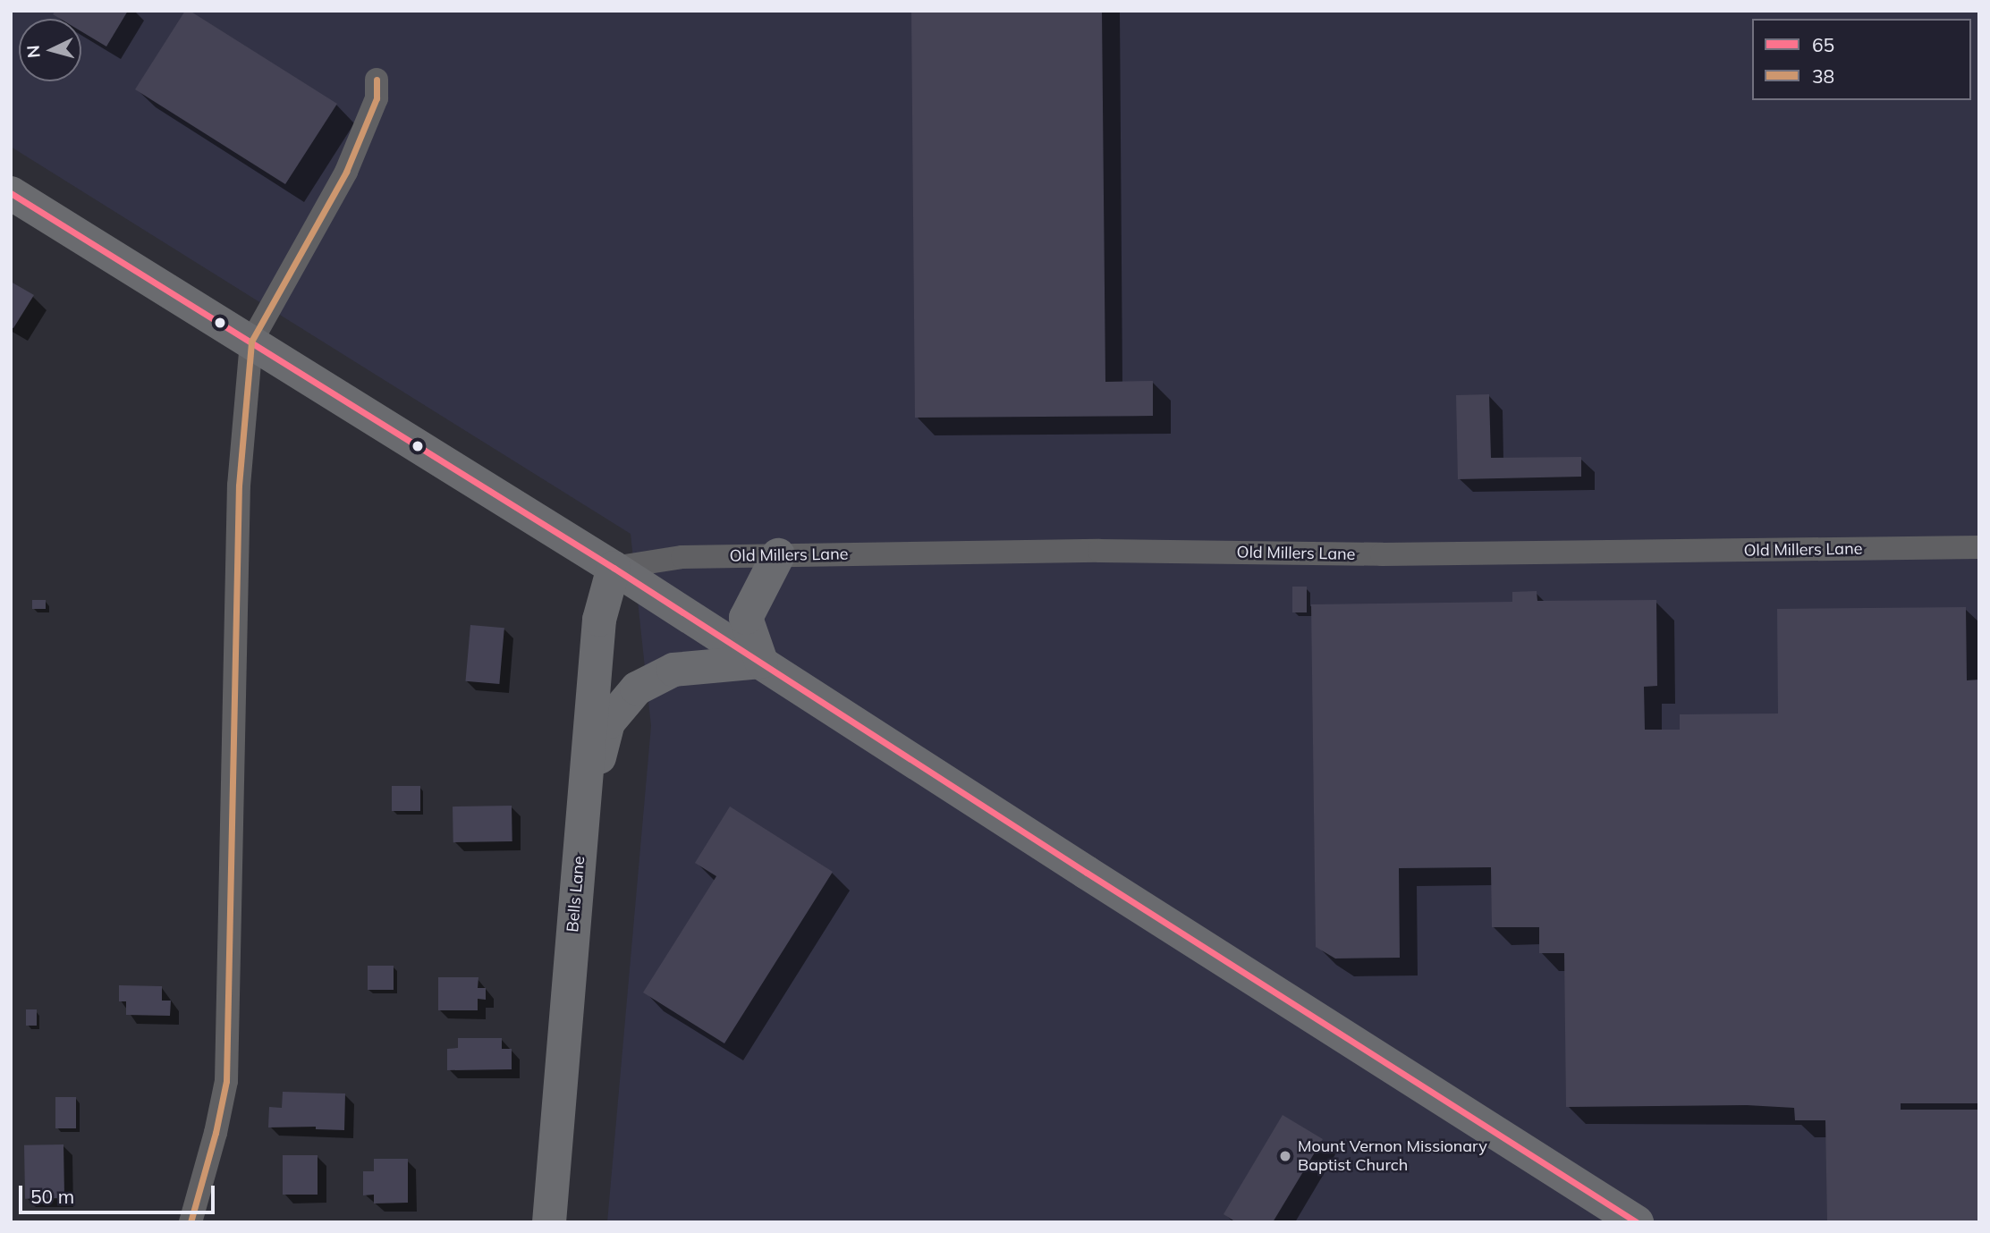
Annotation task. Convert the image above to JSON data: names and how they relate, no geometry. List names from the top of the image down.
{
  "streets": {
    "main road": ["Bells Lane"],
    "street": ["Old Millers Lane"]
  },
  "crossings": [
    ["Old Millers Lane", "Bells Lane"]
  ],
  "places": ["Mount Vernon Missionary Baptist Church"],
  "lines": ["transit line 38", "transit line 65"],
  "legend": ["65", "38"],
  "scale_bar": "50 m",
  "north": "left"
}
